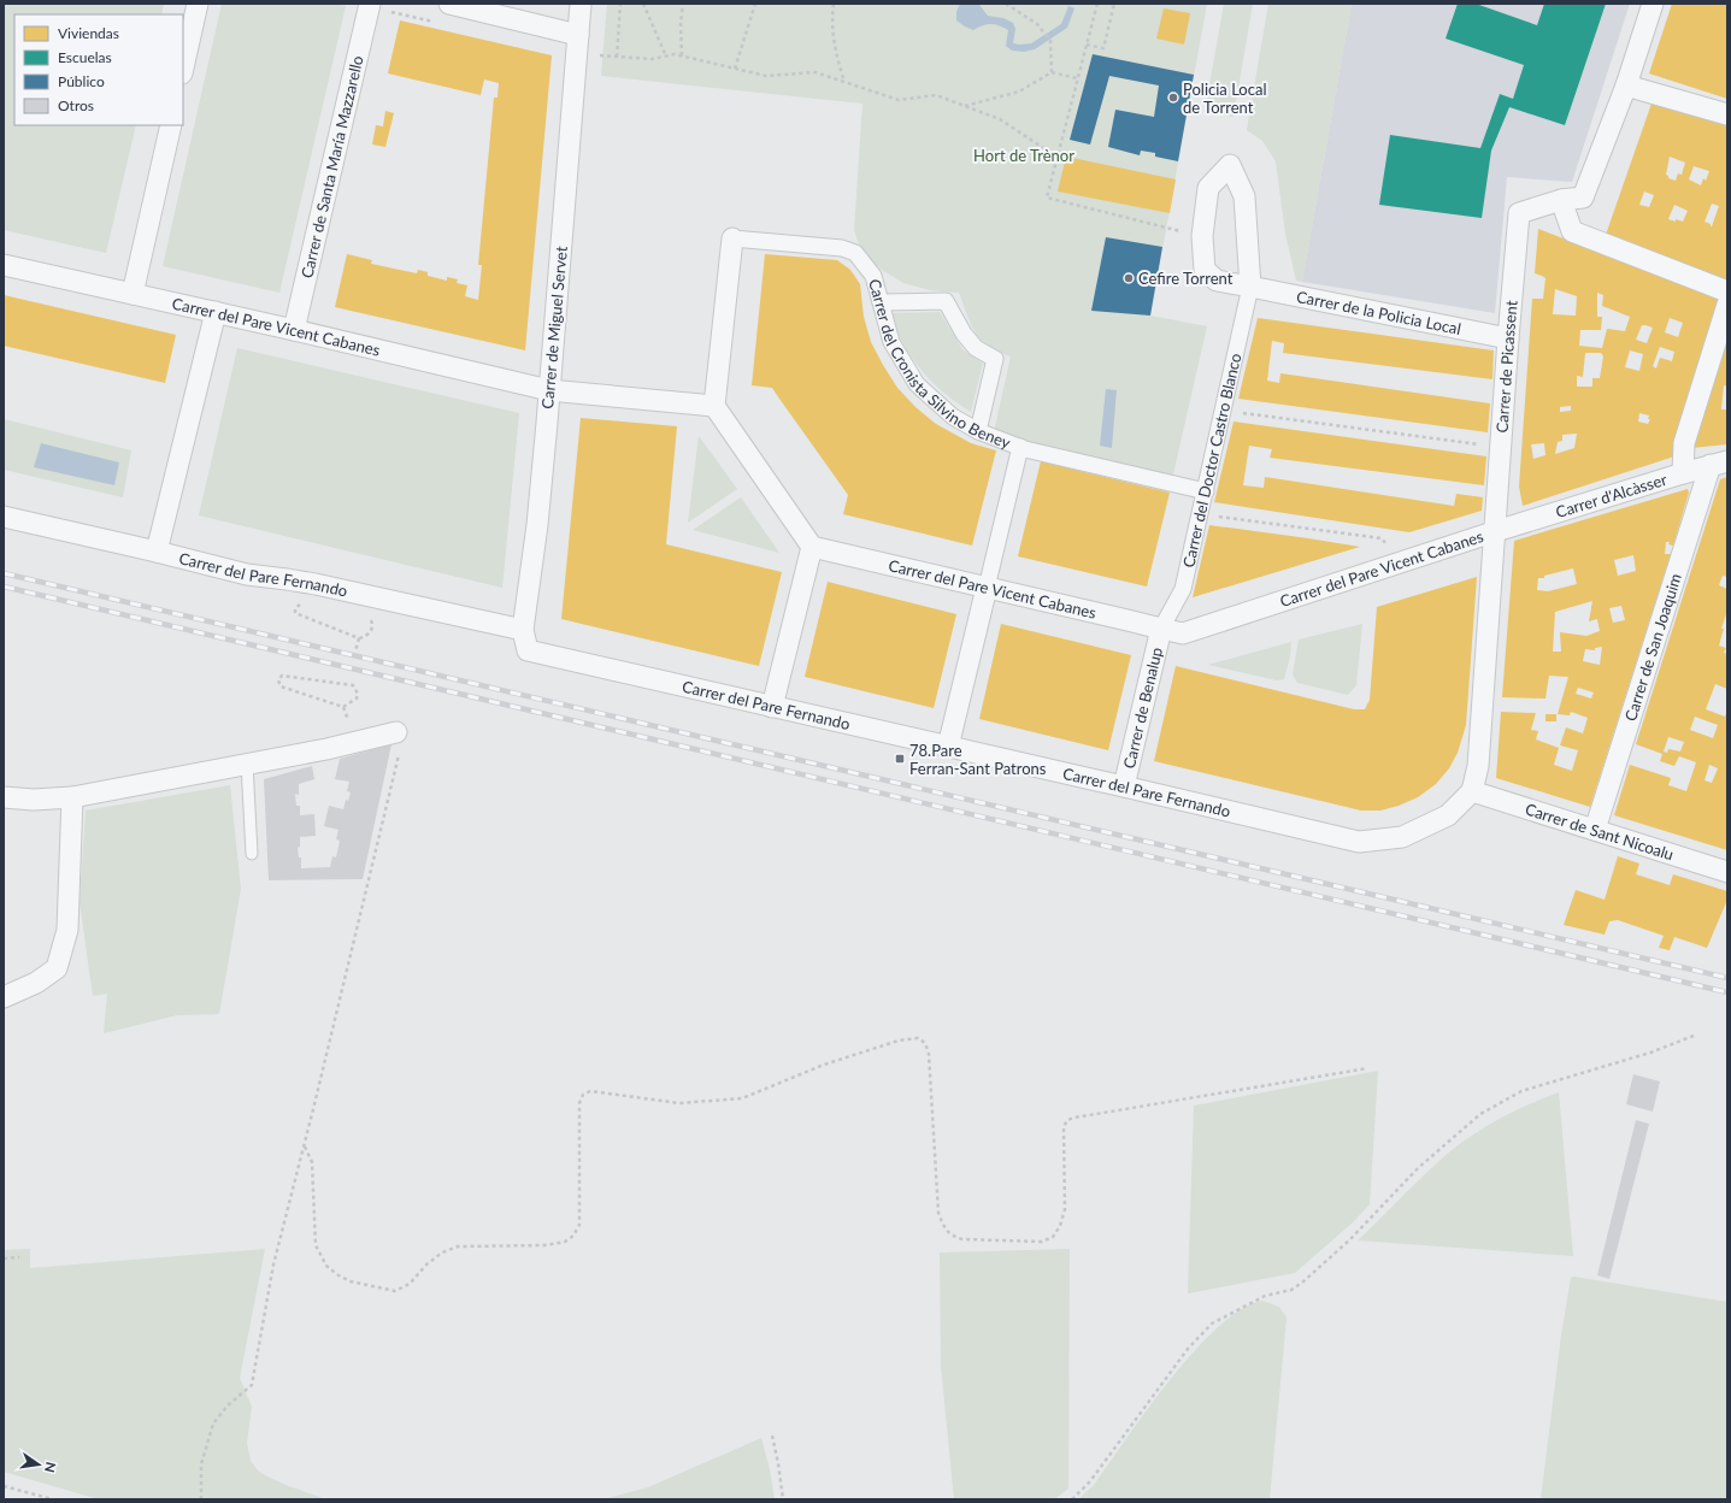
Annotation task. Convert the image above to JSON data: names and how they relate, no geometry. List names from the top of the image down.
{
  "streets": {
    "street": [
      "Carrer de Santa María Mazzarello",
      "Carrer de la Policia Local",
      "Carrer del Pare Vicent Cabanes",
      "Carrer de Miguel Servet",
      "Carrer del Cronista Silvino Beney",
      "Carrer de Picassent",
      "Carrer del Doctor Castro Blanco",
      "Carrer d'Alcàsser",
      "Carrer del Pare Fernando",
      "Carrer de San Joaquim",
      "Carrer de Benalup",
      "Carrer de Sant Nicoalu"
    ]
  },
  "crossings": [
    ["Carrer de Santa María Mazzarello", "Carrer del Pare Vicent Cabanes"],
    ["Carrer de la Policia Local", "Carrer de Picassent"],
    ["Carrer de la Policia Local", "Carrer del Doctor Castro Blanco"],
    ["Carrer del Pare Vicent Cabanes", "Carrer de Miguel Servet"],
    ["Carrer del Pare Vicent Cabanes", "Carrer de Picassent"],
    ["Carrer del Pare Vicent Cabanes", "Carrer del Doctor Castro Blanco"],
    ["Carrer del Pare Vicent Cabanes", "Carrer d'Alcàsser"],
    ["Carrer del Pare Vicent Cabanes", "Carrer de Benalup"],
    ["Carrer de Miguel Servet", "Carrer del Pare Fernando"],
    ["Carrer del Cronista Silvino Beney", "Carrer del Doctor Castro Blanco"],
    ["Carrer de Picassent", "Carrer d'Alcàsser"],
    ["Carrer de Picassent", "Carrer del Pare Fernando"],
    ["Carrer de Picassent", "Carrer de Sant Nicoalu"],
    ["Carrer del Doctor Castro Blanco", "Carrer de Benalup"],
    ["Carrer d'Alcàsser", "Carrer de San Joaquim"],
    ["Carrer del Pare Fernando", "Carrer de Benalup"],
    ["Carrer del Pare Fernando", "Carrer de Sant Nicoalu"],
    ["Carrer de San Joaquim", "Carrer de Sant Nicoalu"]
  ],
  "parks": ["Hort de Trènor"],
  "places": {
    "other": ["Policia Local de Torrent", "Cefire Torrent"],
    "transit": ["78.Pare Ferran-Sant Patrons"]
  },
  "legend": [
    "Viviendas",
    "Escuelas",
    "Público",
    "Otros"
  ],
  "north": "right"
}
